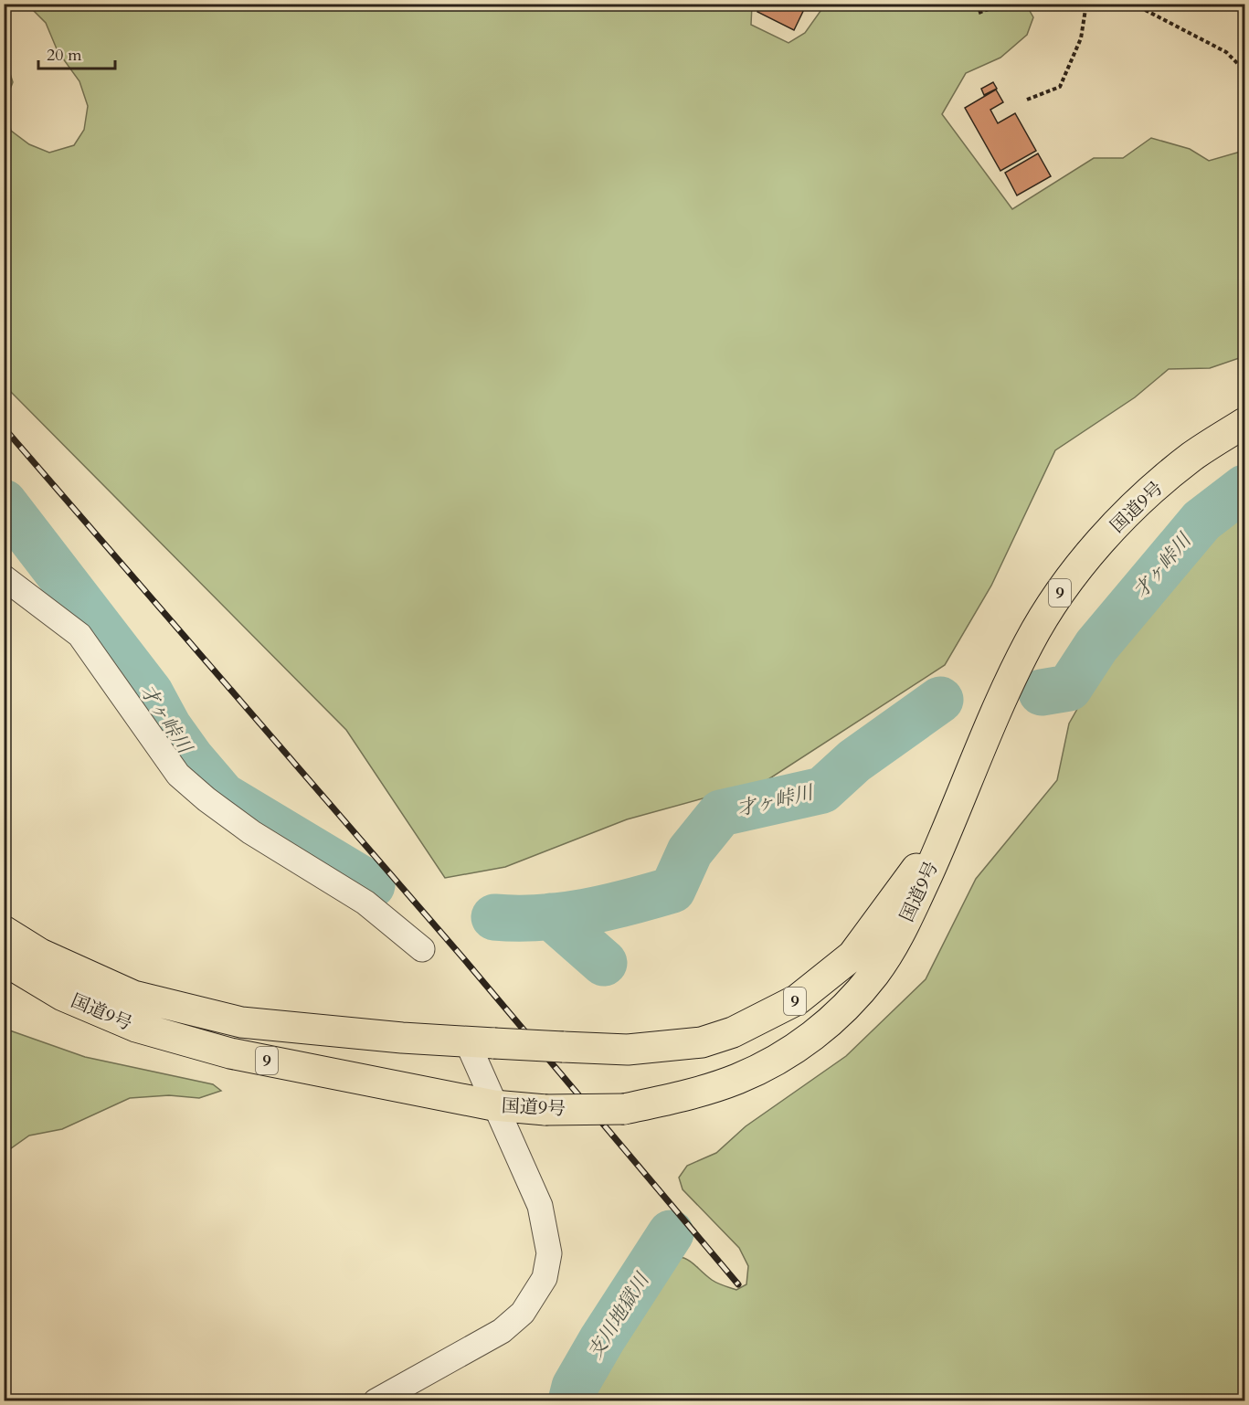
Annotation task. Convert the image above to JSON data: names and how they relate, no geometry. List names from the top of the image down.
{
  "streets": {
    "highway": ["国道9号", "9"]
  },
  "water": ["才ヶ峠川", "支川地獄川"],
  "scale_bar": "20 m"
}
